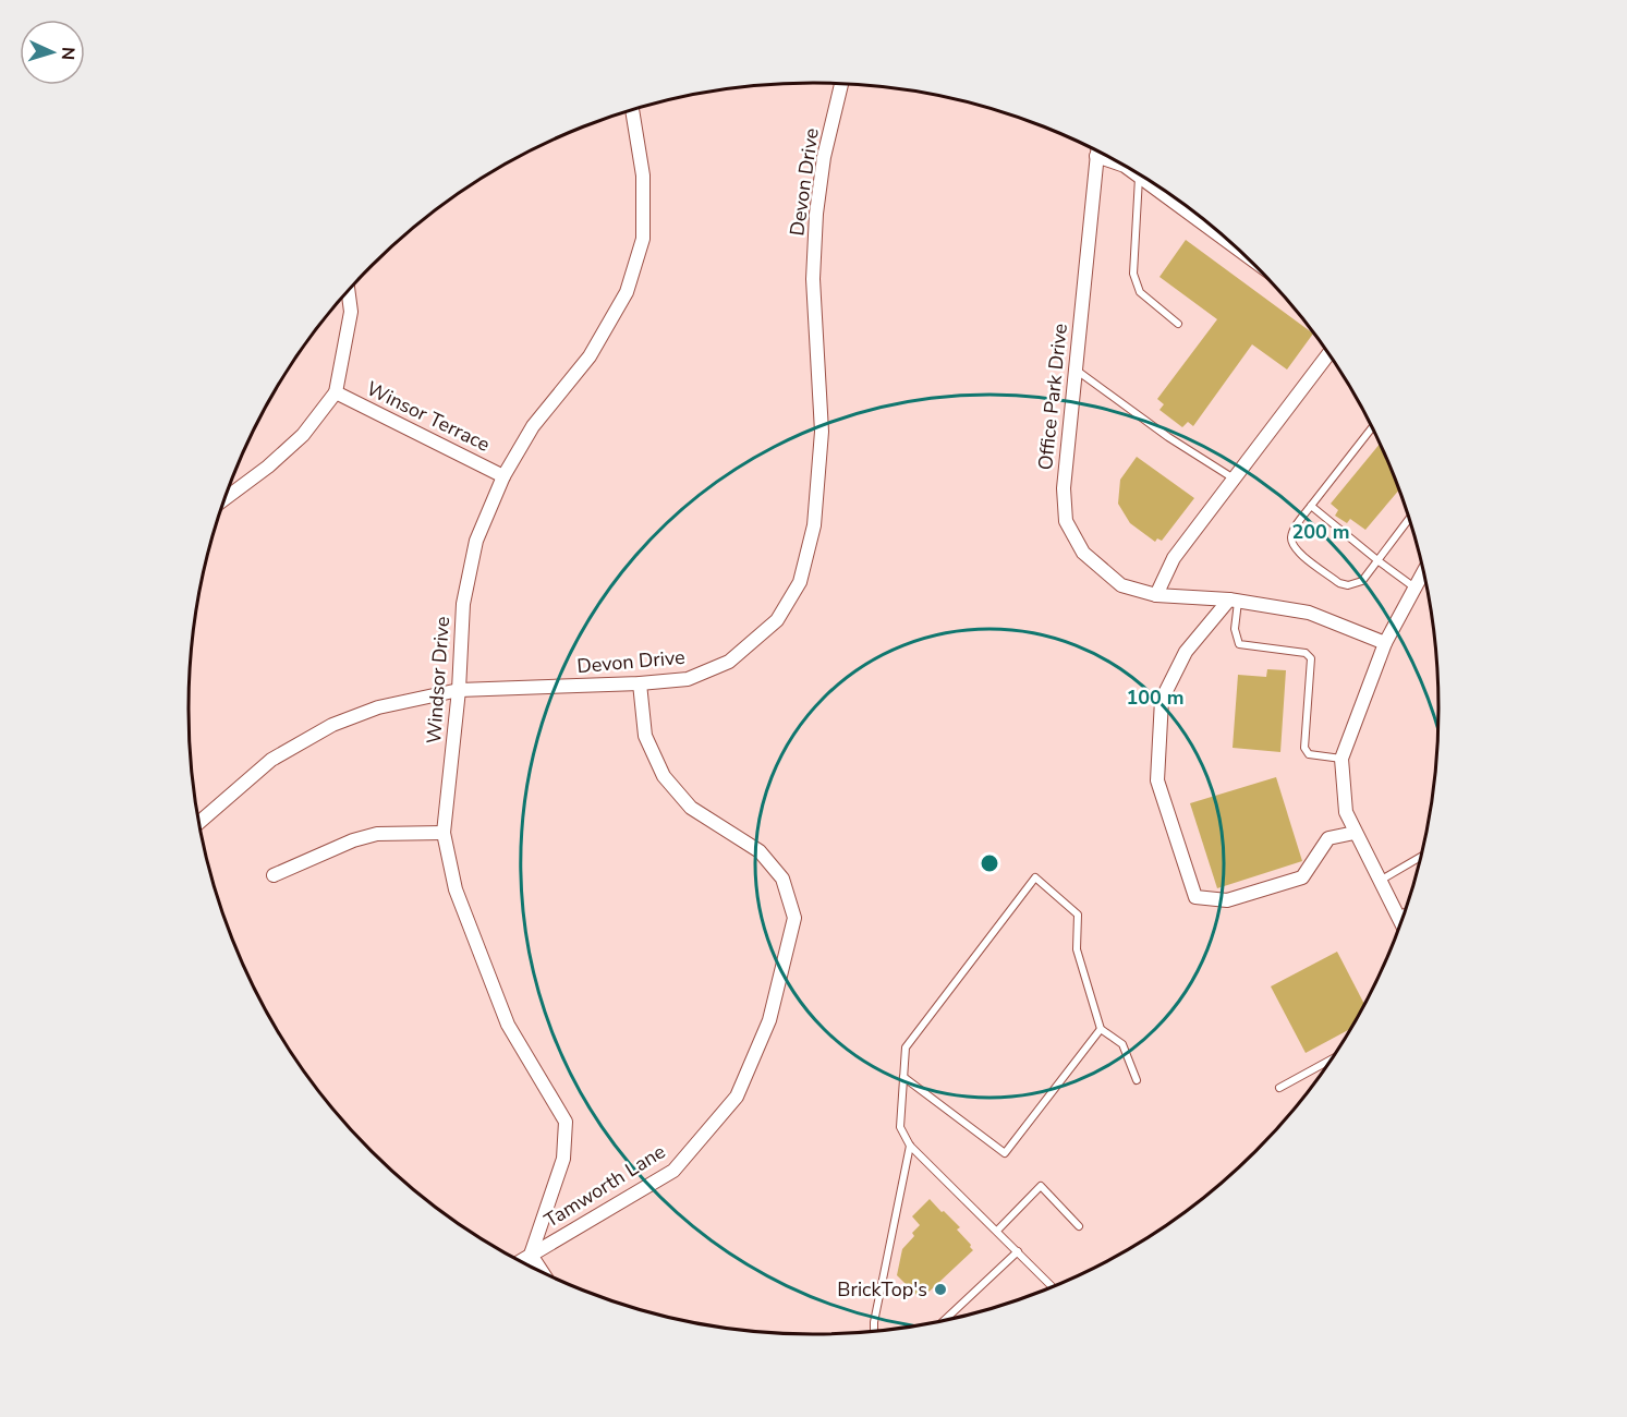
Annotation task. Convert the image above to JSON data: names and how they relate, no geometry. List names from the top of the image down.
{
  "streets": {
    "street": [
      "Devon Drive",
      "Office Park Drive",
      "Winsor Terrace",
      "Windsor Drive",
      "Tamworth Lane"
    ]
  },
  "crossings": [
    ["Devon Drive", "Windsor Drive"],
    ["Devon Drive", "Tamworth Lane"],
    ["Winsor Terrace", "Windsor Drive"],
    ["Windsor Drive", "Tamworth Lane"]
  ],
  "places": ["BrickTop's"],
  "north": "right",
  "rings": ["200 m", "100 m"]
}
